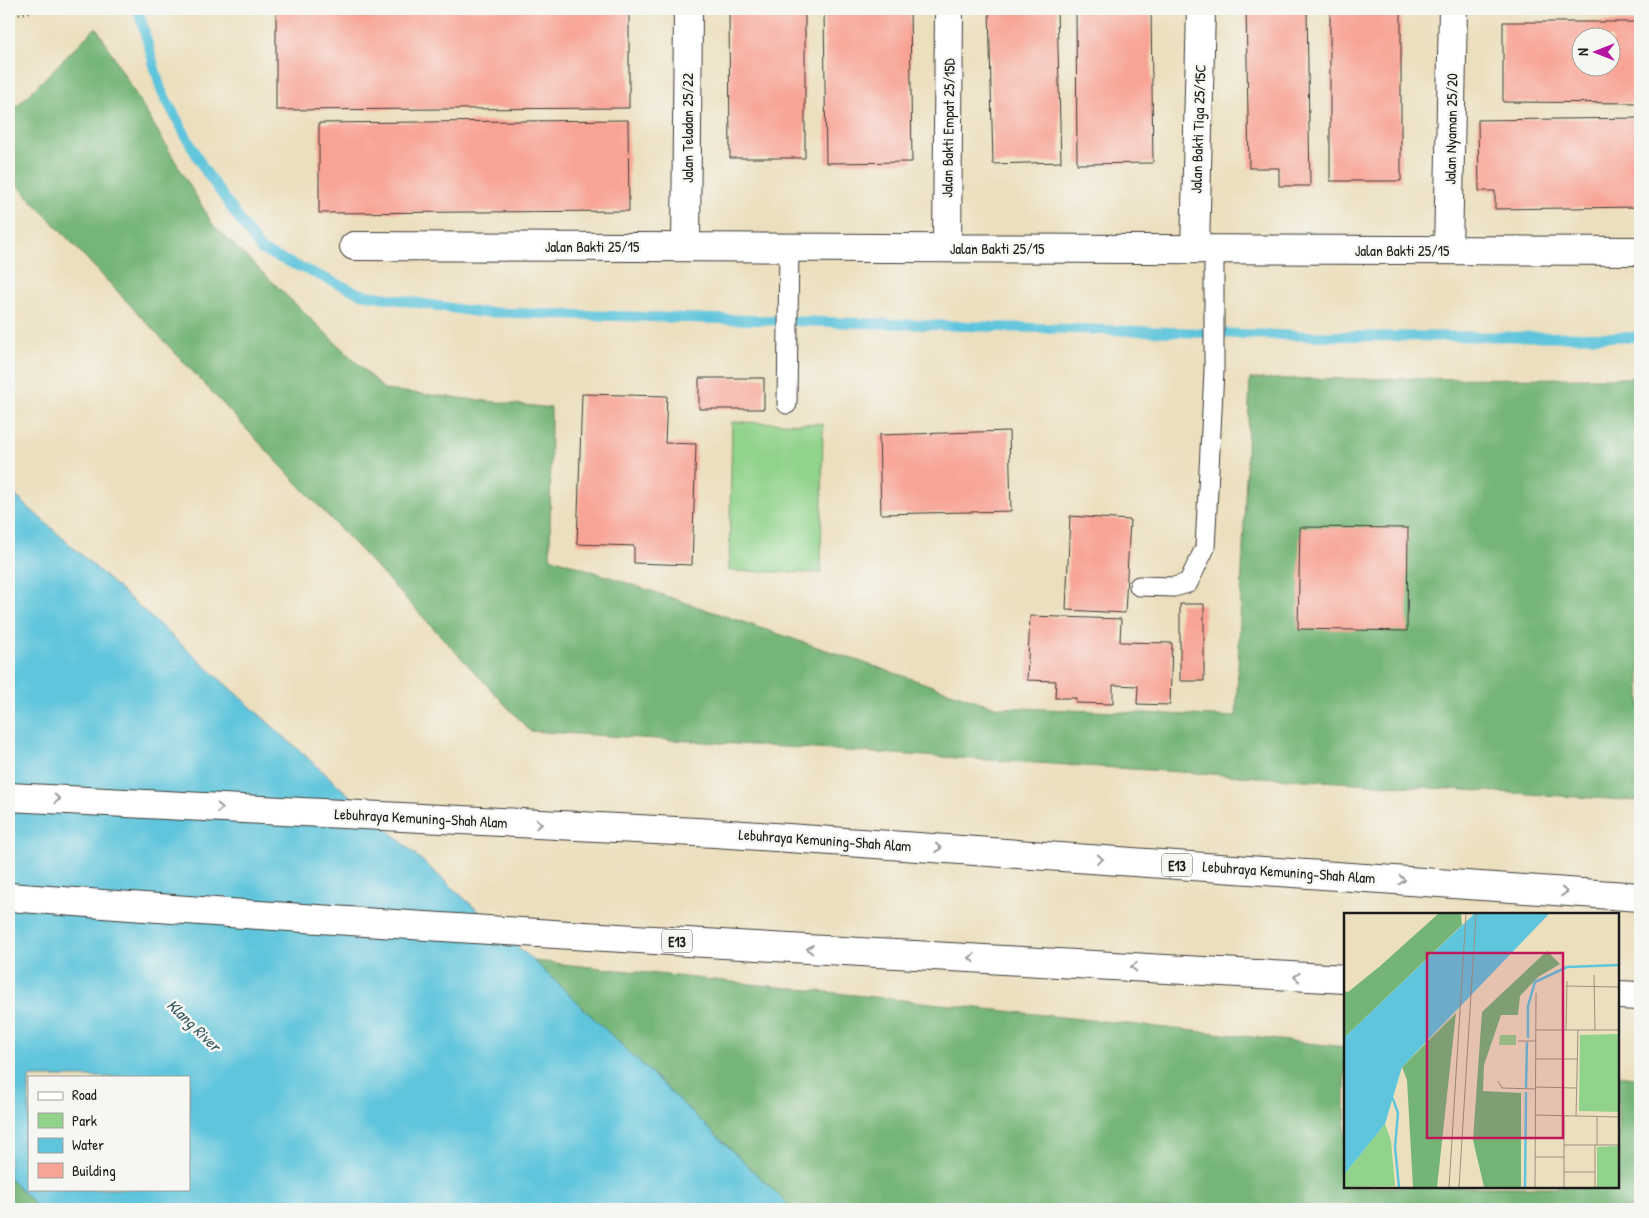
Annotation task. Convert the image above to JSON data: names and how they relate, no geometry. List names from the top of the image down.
{
  "streets": {
    "main road": [
      "Jalan Teladan 25/22",
      "Jalan Bakti Empat 25/15D",
      "Jalan Bakti Tiga 25/15C",
      "Jalan Nyaman 25/20",
      "Jalan Bakti 25/15",
      "Lebuhraya Kemuning-Shah Alam",
      "E13"
    ]
  },
  "crossings": [
    ["Jalan Teladan 25/22", "Jalan Bakti 25/15"],
    ["Jalan Bakti Empat 25/15D", "Jalan Bakti 25/15"],
    ["Jalan Bakti Tiga 25/15C", "Jalan Bakti 25/15"],
    ["Jalan Nyaman 25/20", "Jalan Bakti 25/15"]
  ],
  "water": ["Klang River"],
  "legend": [
    "Road",
    "Park",
    "Water",
    "Building"
  ],
  "north": "left"
}
